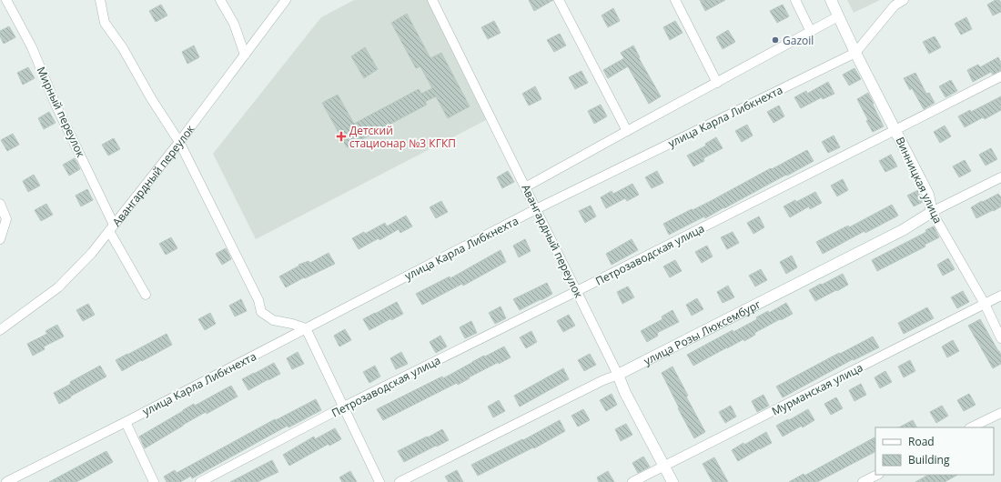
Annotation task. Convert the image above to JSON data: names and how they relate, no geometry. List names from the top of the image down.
{
  "streets": {
    "main road": ["Авангардный переулок", "Винницкая улица", "улица Розы Люксембург"],
    "street": [
      "Мирный переулок",
      "улица Карла Либкнехта",
      "Петрозаводская улица",
      "Мурманская улица"
    ]
  },
  "crossings": [
    ["Мирный переулок", "Авангардный переулок"],
    ["улица Карла Либкнехта", "Авангардный переулок"],
    ["улица Карла Либкнехта", "Винницкая улица"],
    ["Авангардный переулок", "Петрозаводская улица"],
    ["Авангардный переулок", "улица Розы Люксембург"],
    ["Авангардный переулок", "Мурманская улица"],
    ["Винницкая улица", "Петрозаводская улица"],
    ["Винницкая улица", "улица Розы Люксембург"],
    ["Винницкая улица", "Мурманская улица"]
  ],
  "places": {
    "other": ["Gazoil"],
    "health": ["Детский стационар №3 КГКП"]
  },
  "legend": ["Road", "Building"]
}
